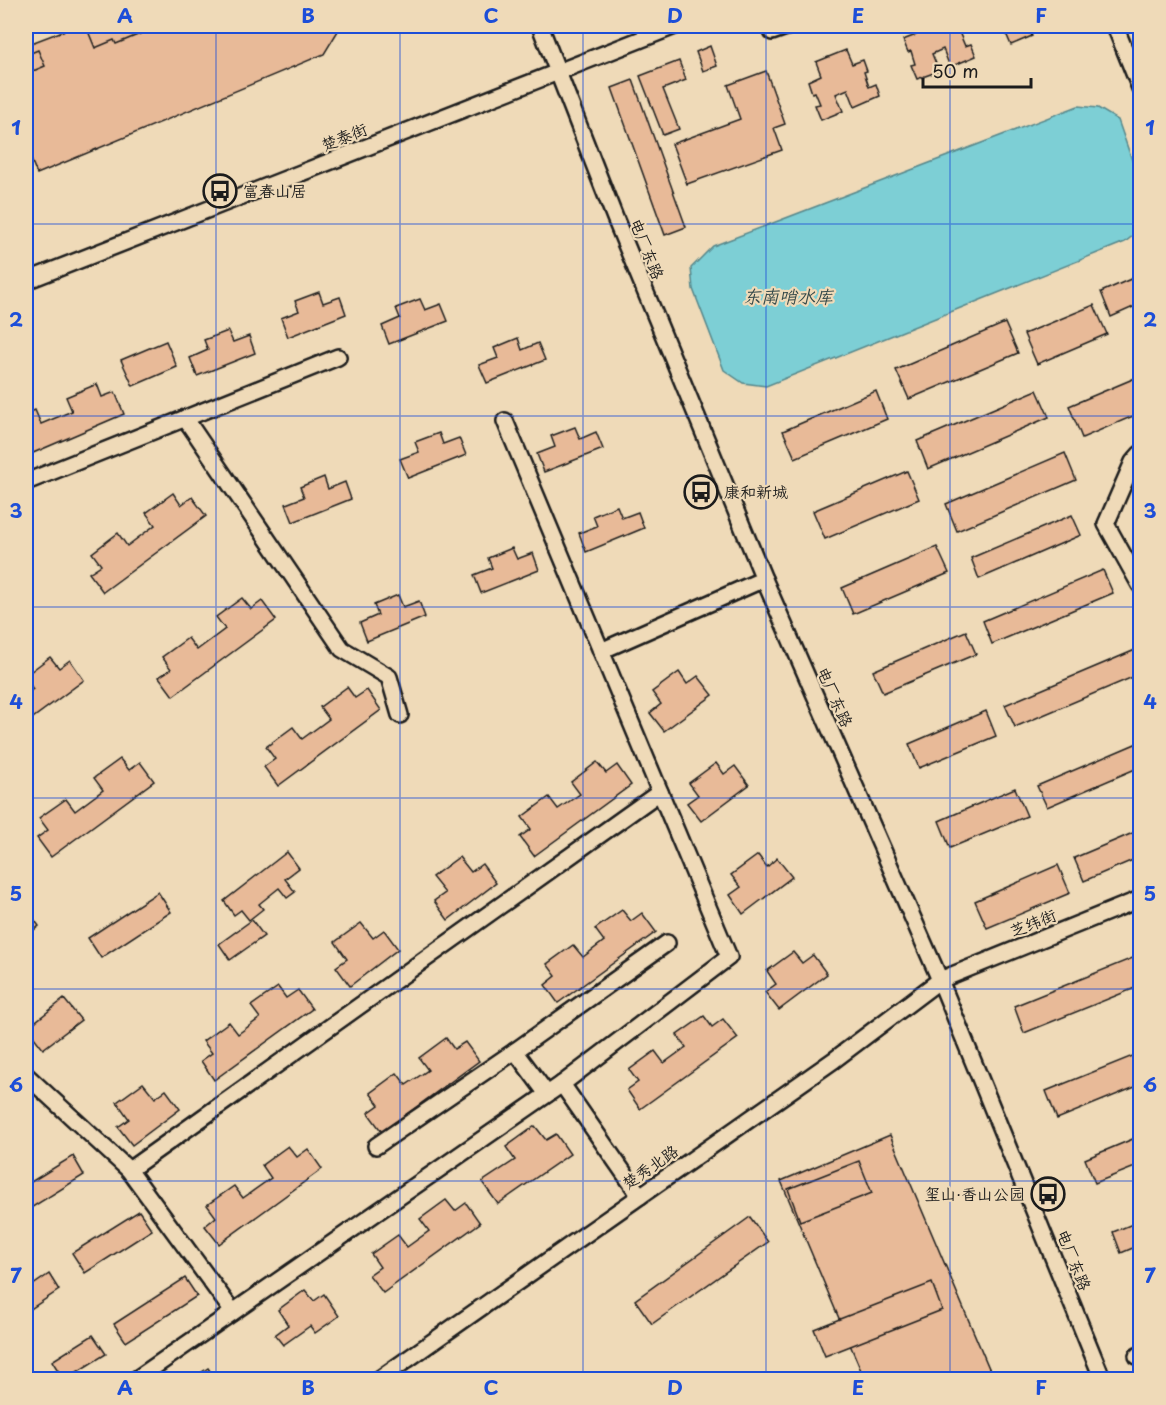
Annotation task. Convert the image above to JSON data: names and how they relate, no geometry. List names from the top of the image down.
{
  "streets": {
    "street": [
      "楚泰街",
      "电厂东路",
      "芝纬街",
      "楚秀北路"
    ]
  },
  "crossings": [
    ["楚泰街", "电厂东路"],
    ["电厂东路", "芝纬街"],
    ["电厂东路", "楚秀北路"],
    ["芝纬街", "楚秀北路"]
  ],
  "water": ["东南哨水库"],
  "places": {
    "bus stop": ["富春山居", "康和新城", "玺山·香山公园"]
  },
  "scale_bar": "50 m",
  "grid": {
    "columns": [
      "A",
      "B",
      "C",
      "D",
      "E",
      "F"
    ],
    "rows": [
      "1",
      "2",
      "3",
      "4",
      "5",
      "6",
      "7"
    ]
  }
}
